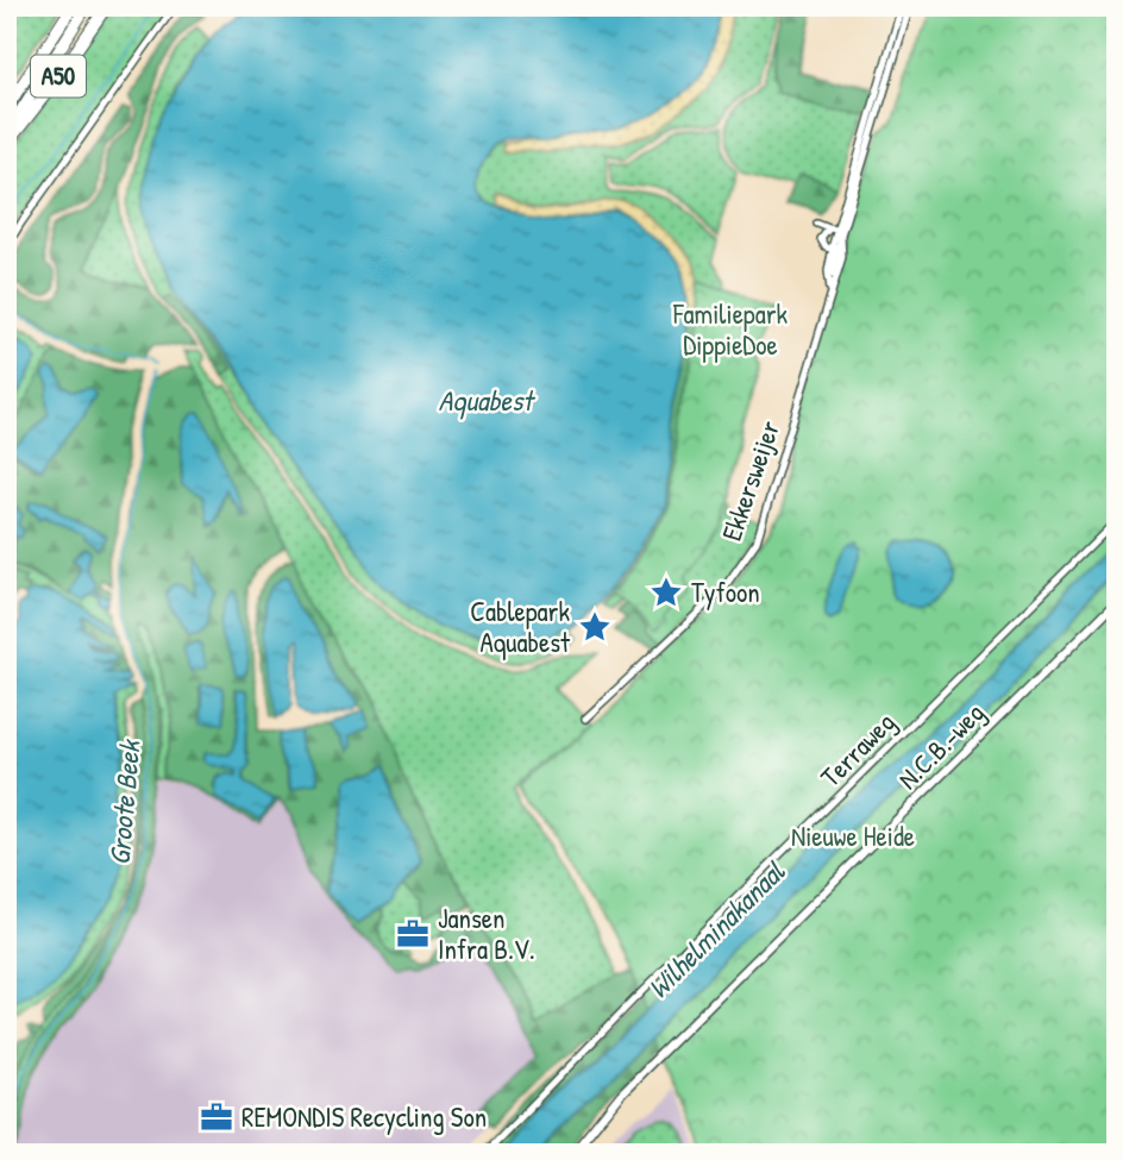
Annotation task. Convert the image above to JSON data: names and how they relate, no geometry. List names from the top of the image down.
{
  "streets": {
    "highway": ["A50"],
    "street": ["Ekkersweijer", "N.C.B.-weg", "Terraweg"]
  },
  "water": ["Aquabest", "Groote Beek", "Wilhelminakanaal"],
  "parks": ["Familiepark DippieDoe", "Nieuwe Heide"],
  "places": {
    "place": ["Tyfoon", "Cablepark Aquabest"],
    "office": ["Jansen Infra B.V.", "REMONDIS Recycling Son"]
  }
}
